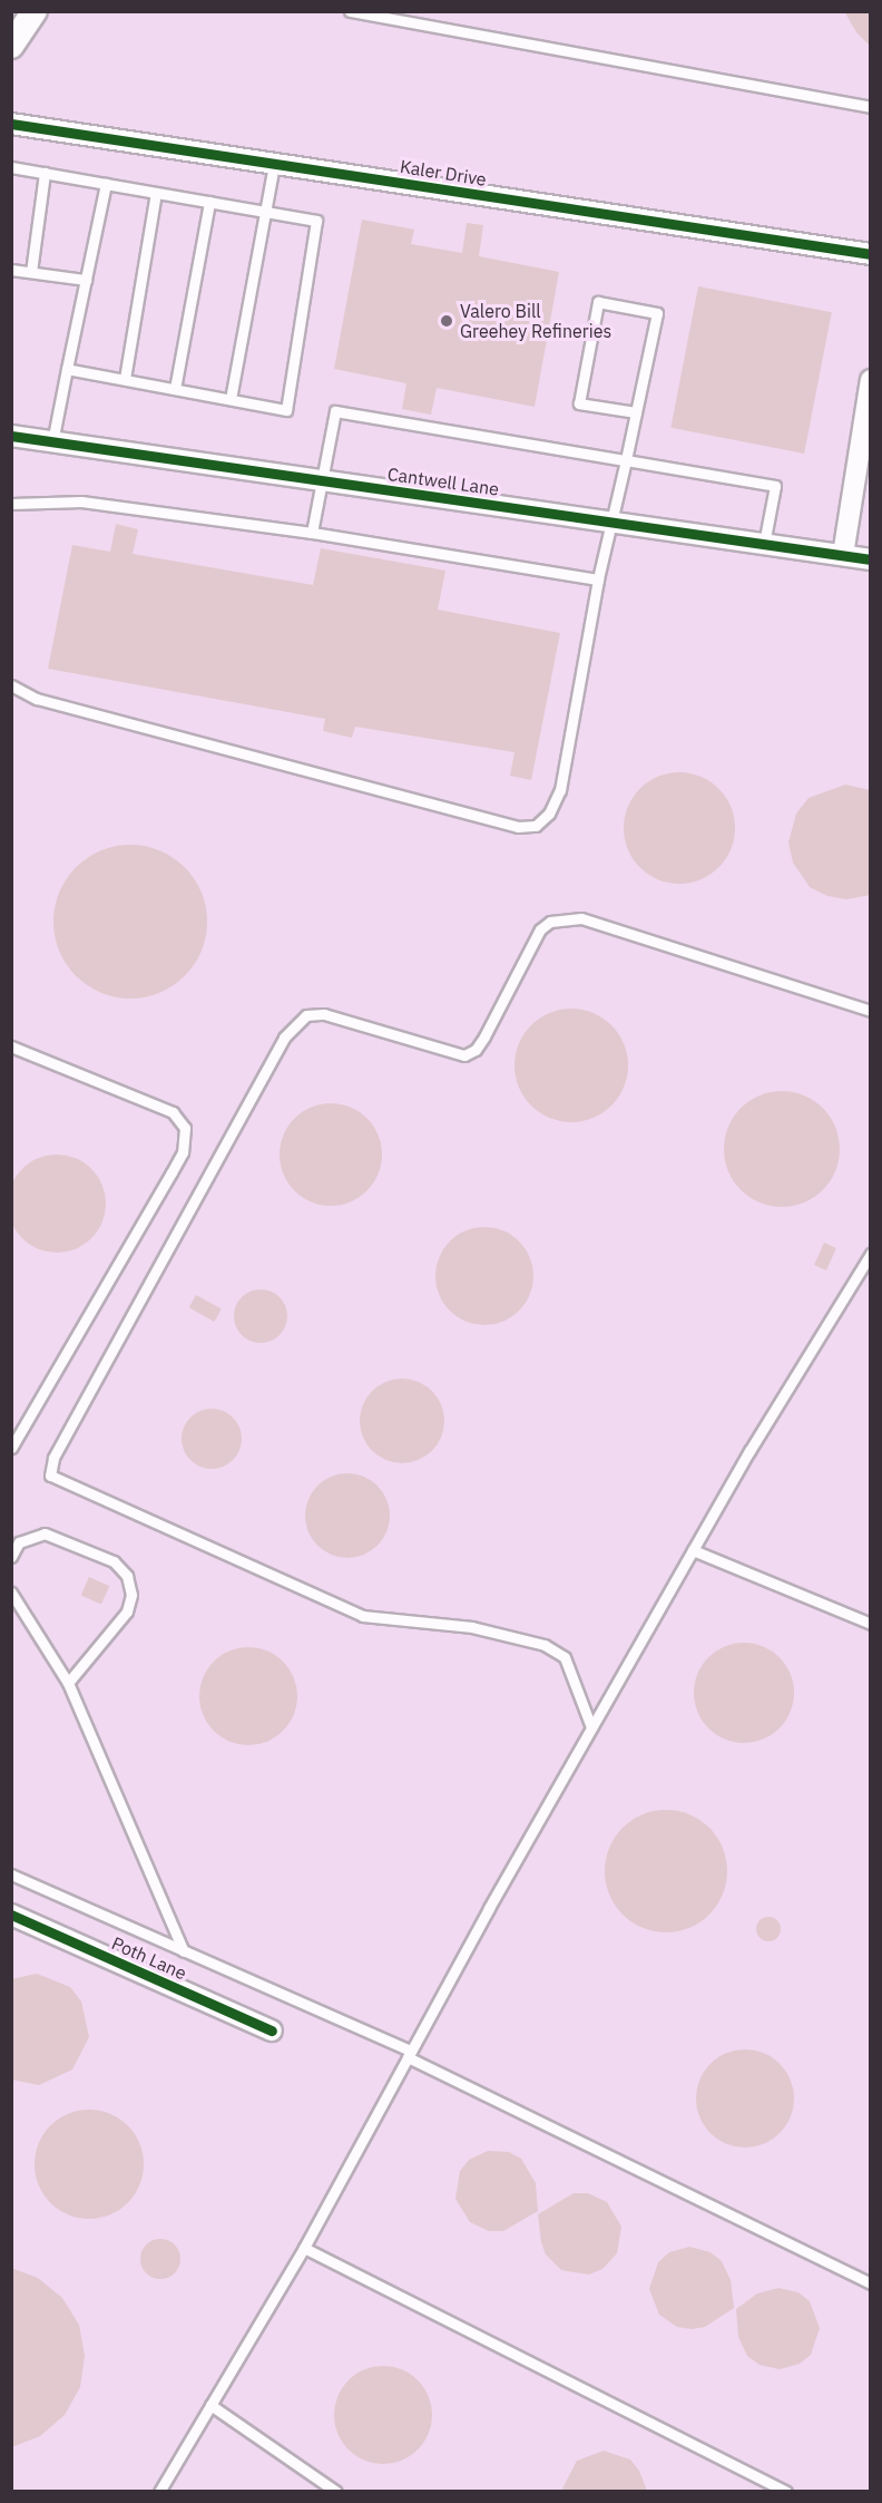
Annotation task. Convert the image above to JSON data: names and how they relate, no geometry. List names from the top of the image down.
{
  "streets": {
    "street": ["Kaler Drive", "Cantwell Lane", "Poth Lane"]
  },
  "places": ["Valero Bill Greehey Refineries"]
}
